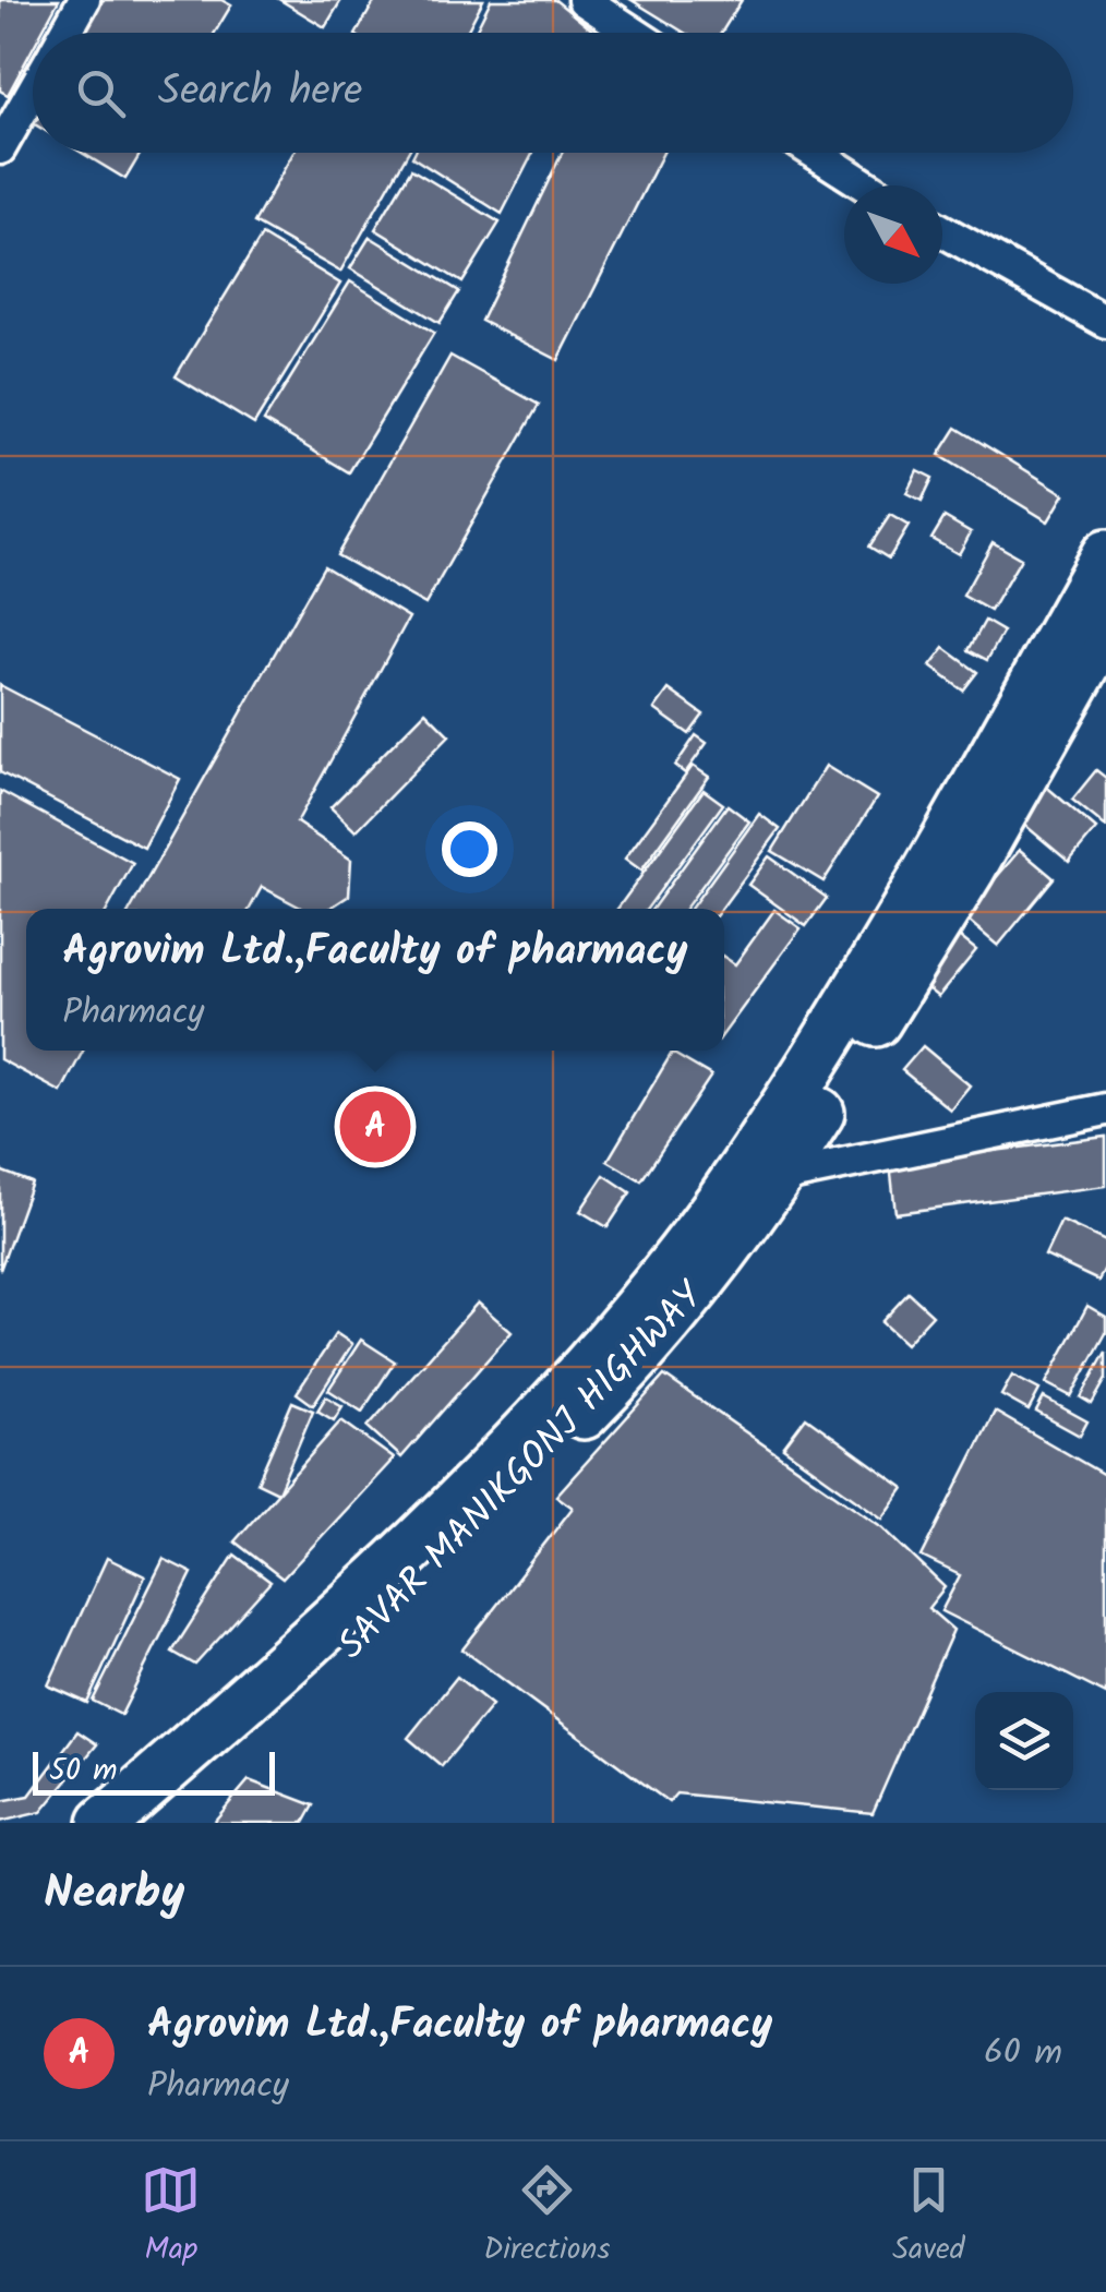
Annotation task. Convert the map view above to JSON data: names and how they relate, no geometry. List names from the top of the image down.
{
  "streets": {
    "main road": ["SAVAR MANIKGONJ HIGHWAY"]
  },
  "scale_bar": "50 m",
  "north": "bottom right",
  "page": {
    "search": "Search here",
    "popup": ["Agrovim Ltd.,Faculty of pharmacy", "Pharmacy"],
    "pins": "A",
    "scale": "50 m",
    "heading": "Nearby",
    "list": [
      {
        "mark": "A",
        "name": "Agrovim Ltd.,Faculty of pharmacy",
        "note": "Pharmacy",
        "value": "60 m"
      }
    ],
    "nav": ["Map", "Directions", "Saved"]
  }
}
